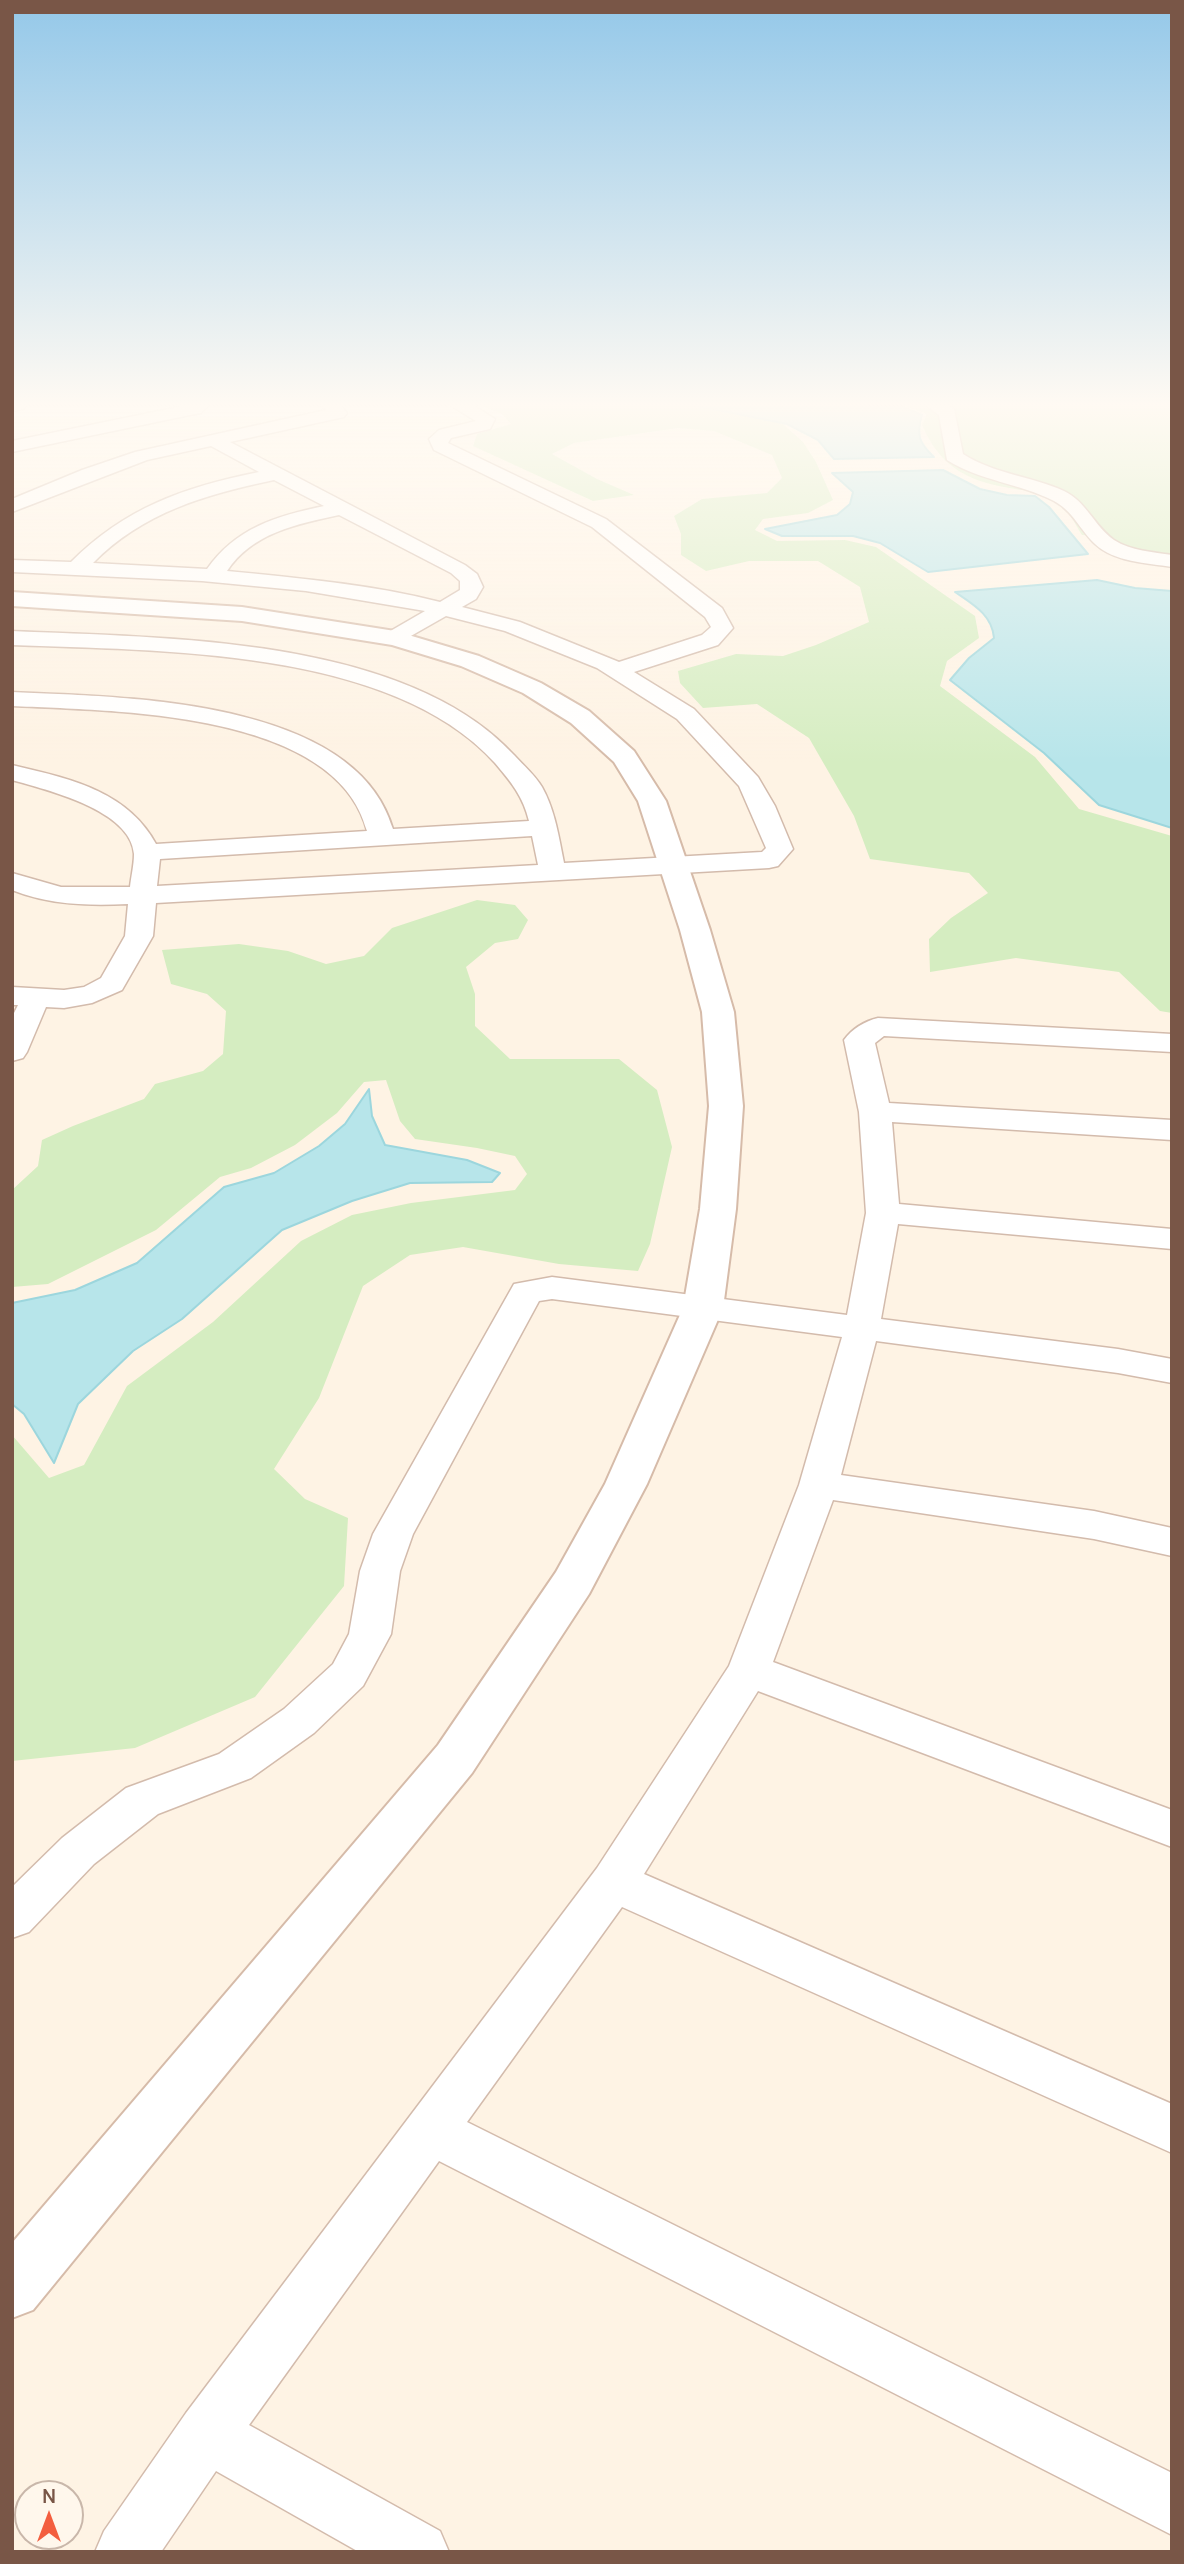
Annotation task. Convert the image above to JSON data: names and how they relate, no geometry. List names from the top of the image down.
{
  "north": "top"
}
